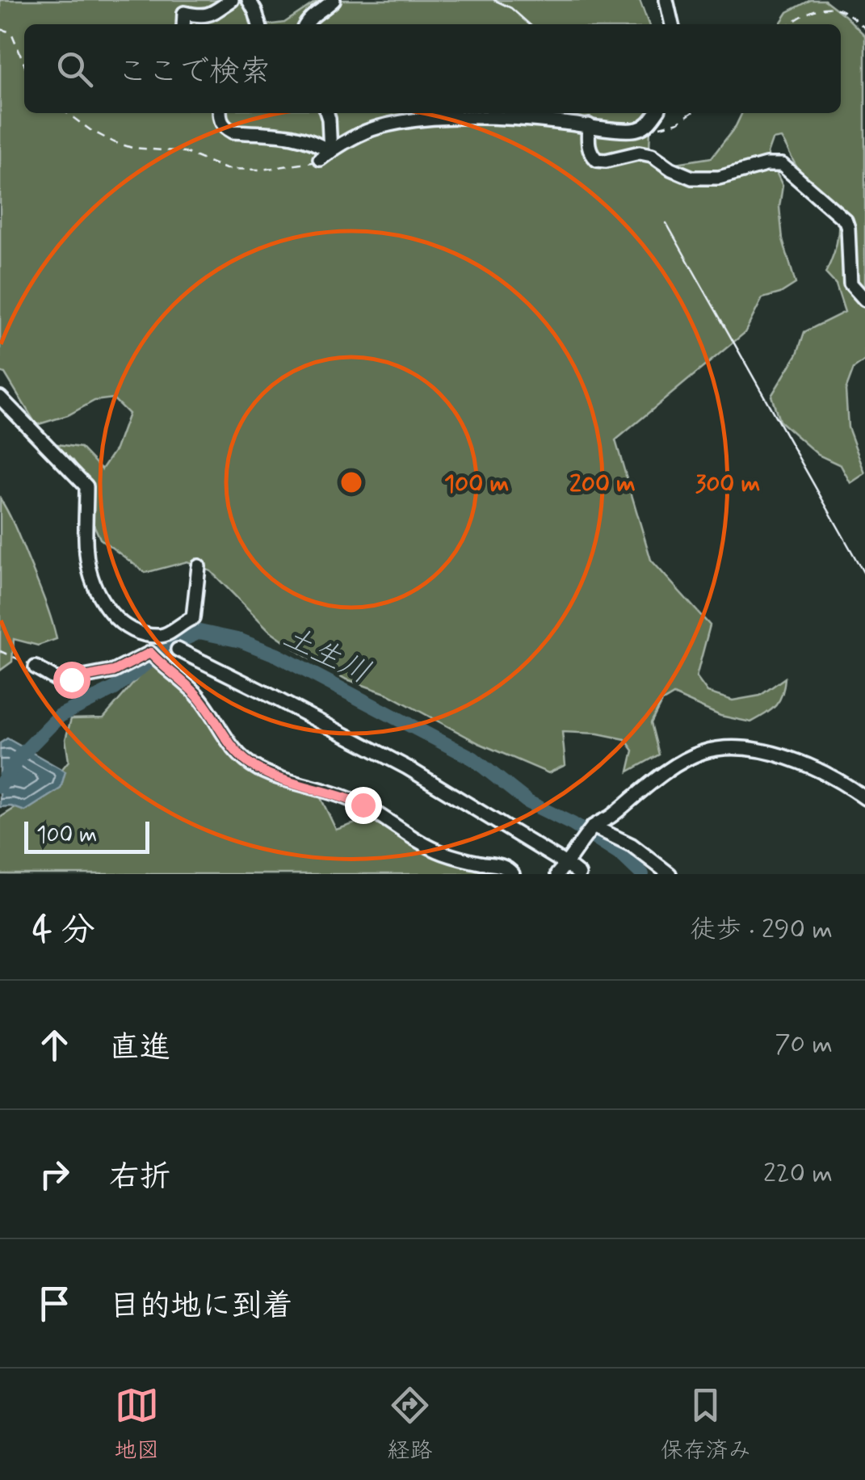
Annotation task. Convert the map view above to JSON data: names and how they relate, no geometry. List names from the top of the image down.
{
  "water": ["土生川"],
  "scale_bar": "100 m",
  "page": {
    "search": "ここで検索",
    "scale": "100 m",
    "heading": ["4 分", "徒歩 · 290 m"],
    "list": [
      ["直進", "70 m"],
      ["右折", "220 m"],
      "目的地に到着"
    ],
    "nav": ["地図", "経路", "保存済み"]
  },
  "rings": ["100 m", "200 m", "300 m"]
}
